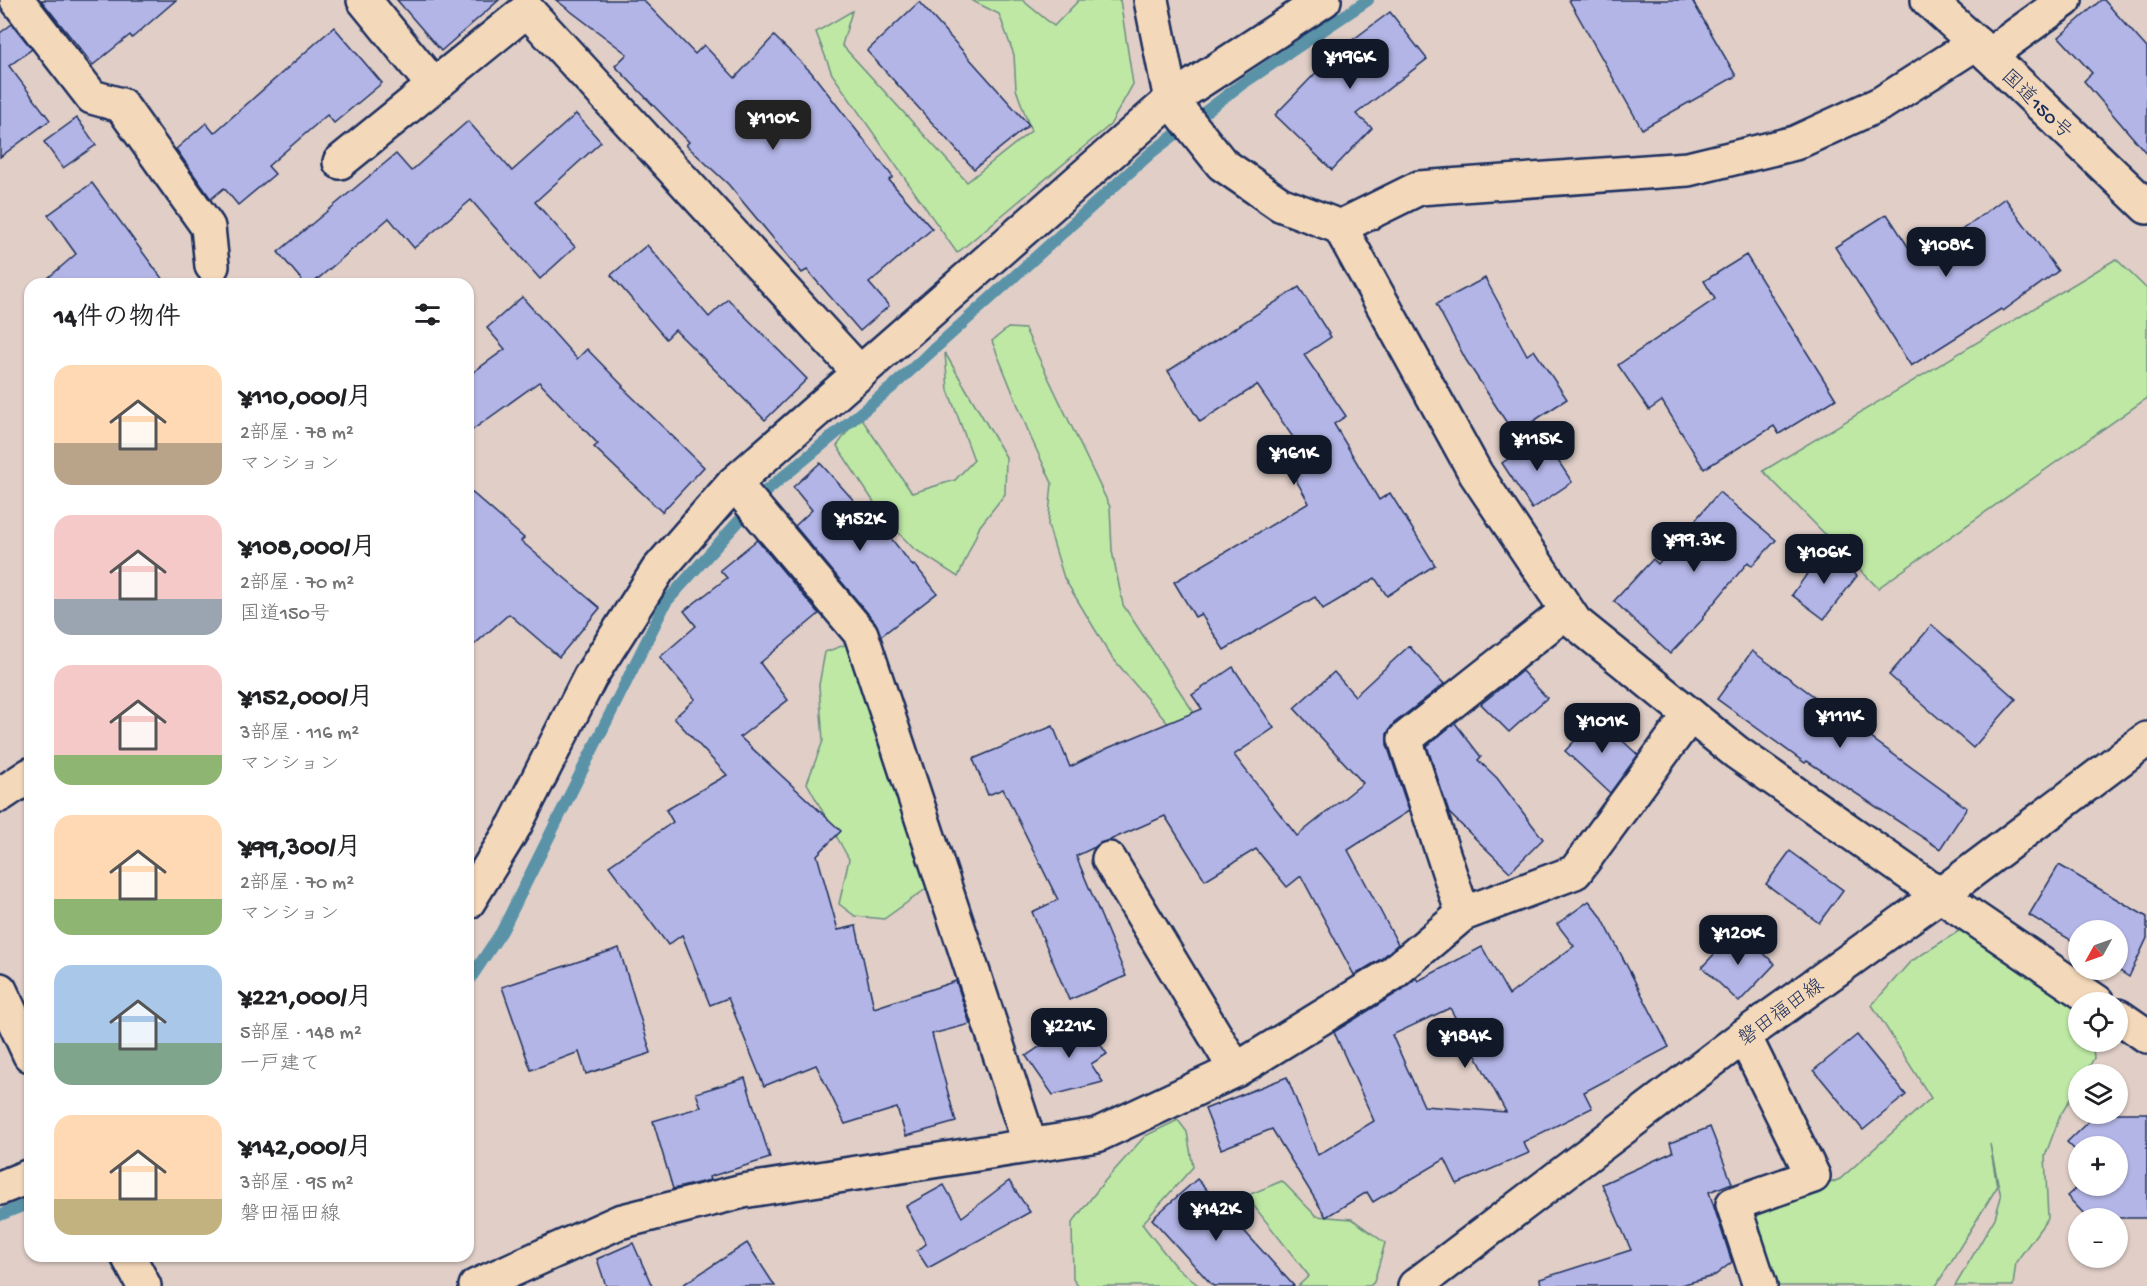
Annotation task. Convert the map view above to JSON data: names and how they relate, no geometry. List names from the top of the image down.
{
  "streets": {
    "main road": ["国道150号", "磐田福田線"]
  },
  "north": "bottom left",
  "page": {
    "price": [
      "¥196K",
      "¥110K",
      "¥108K",
      "¥115K",
      "¥161K",
      "¥152K",
      "¥99.3K",
      "¥106K",
      "¥111K",
      "¥101K",
      "¥120K",
      "¥221K",
      "¥184K",
      "¥142K"
    ],
    "heading": "14件の物件",
    "list": [
      {
        "name": "¥110,000/月",
        "note": "2部屋 · 78 m² · マンション"
      },
      {
        "name": "¥108,000/月",
        "note": "2部屋 · 70 m² · 国道150号"
      },
      {
        "name": "¥152,000/月",
        "note": "3部屋 · 116 m² · マンション"
      },
      {
        "name": "¥99,300/月",
        "note": "2部屋 · 70 m² · マンション"
      },
      {
        "name": "¥221,000/月",
        "note": "5部屋 · 148 m² · 一戸建て"
      },
      {
        "name": "¥142,000/月",
        "note": "3部屋 · 95 m² · 磐田福田線"
      }
    ],
    "map_buttons": ["+", "−"]
  }
}
